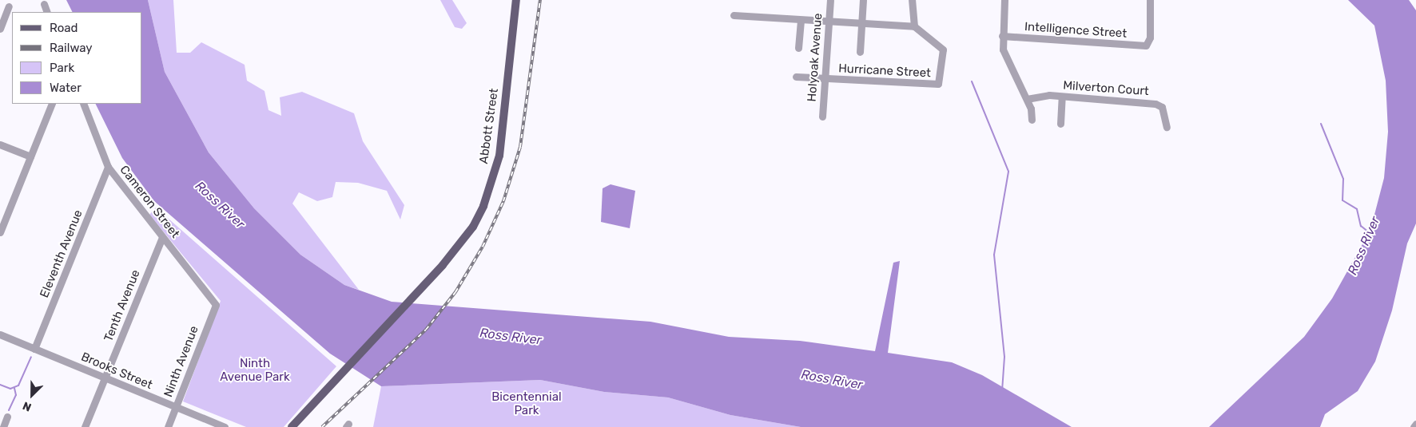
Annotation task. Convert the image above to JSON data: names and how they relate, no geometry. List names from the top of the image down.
{
  "streets": {
    "main road": ["Abbott Street"],
    "street": [
      "Intelligence Street",
      "Holyoak Avenue",
      "Hurricane Street",
      "Milverton Court",
      "Cameron Street",
      "Eleventh Avenue",
      "Tenth Avenue",
      "Ninth Avenue",
      "Brooks Street"
    ]
  },
  "crossings": [
    ["Holyoak Avenue", "Hurricane Street"],
    ["Cameron Street", "Eleventh Avenue"],
    ["Cameron Street", "Tenth Avenue"],
    ["Cameron Street", "Ninth Avenue"],
    ["Eleventh Avenue", "Brooks Street"],
    ["Tenth Avenue", "Brooks Street"],
    ["Ninth Avenue", "Brooks Street"]
  ],
  "water": ["Ross River"],
  "parks": ["Ninth Avenue Park", "Bicentennial Park"],
  "legend": [
    "Road",
    "Railway",
    "Park",
    "Water"
  ],
  "north": "bottom left"
}
